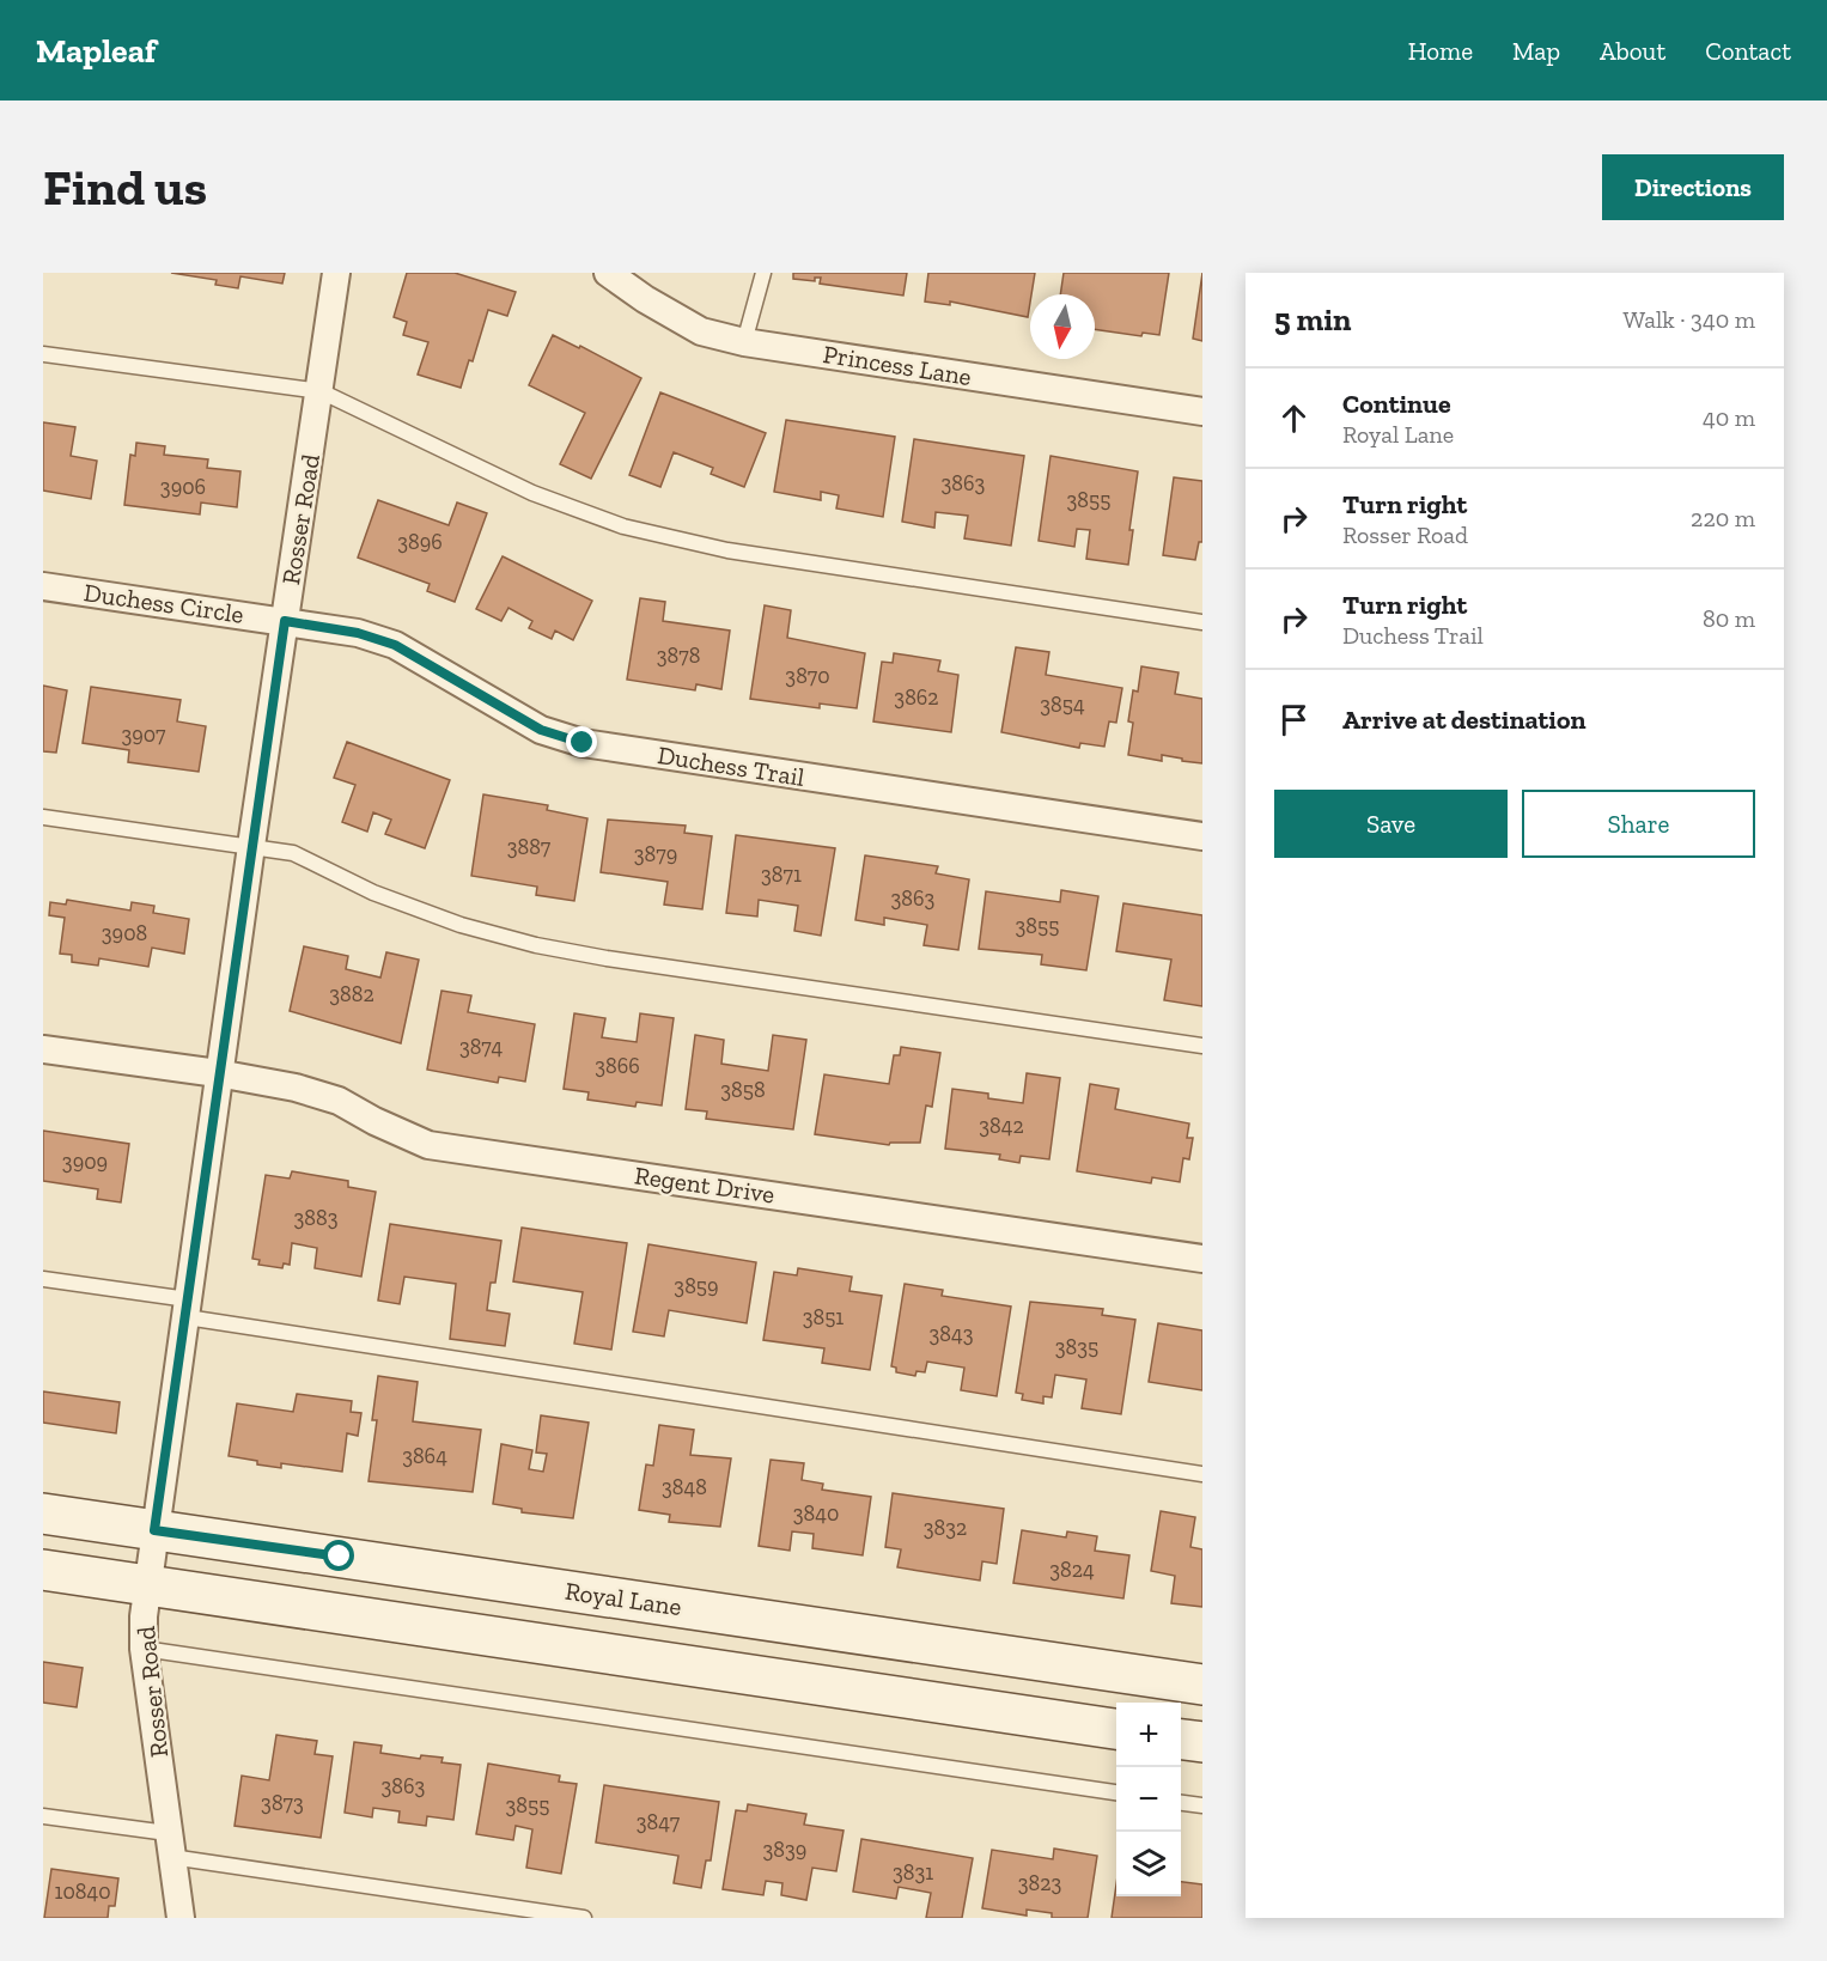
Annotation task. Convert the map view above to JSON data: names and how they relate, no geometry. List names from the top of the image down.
{
  "streets": {
    "main road": ["Royal Lane"],
    "street": [
      "Princess Lane",
      "Rosser Road",
      "Duchess Circle",
      "Duchess Trail",
      "Regent Drive"
    ]
  },
  "crossings": [
    ["Rosser Road", "Duchess Circle"],
    ["Rosser Road", "Duchess Trail"],
    ["Rosser Road", "Regent Drive"],
    ["Rosser Road", "Royal Lane"],
    ["Duchess Circle", "Duchess Trail"]
  ],
  "house_numbers": [
    "3863",
    "3906",
    "3855",
    "3896",
    "3878",
    "3870",
    "3862",
    "3854",
    "3907",
    "3887",
    "3879",
    "3871",
    "3863",
    "3855",
    "3908",
    "3882",
    "3874",
    "3866",
    "3858",
    "3842",
    "3909",
    "3883",
    "3859",
    "3851",
    "3843",
    "3835",
    "3864",
    "3848",
    "3840",
    "3832",
    "3824",
    "3863",
    "3873",
    "3855",
    "3847",
    "3839",
    "3831",
    "3823",
    "10840"
  ],
  "north": "bottom",
  "page": {
    "header": "Mapleaf",
    "nav": [
      "Home",
      "Map",
      "About",
      "Contact"
    ],
    "buttons": [
      "Directions",
      ["Save", "Share"]
    ],
    "title": "Find us",
    "heading": ["5 min", "Walk · 340 m"],
    "list": [
      ["Continue", "Royal Lane", "40 m"],
      ["Turn right", "Rosser Road", "220 m"],
      ["Turn right", "Duchess Trail", "80 m"],
      "Arrive at destination"
    ],
    "map_buttons": ["+", "−"]
  }
}
